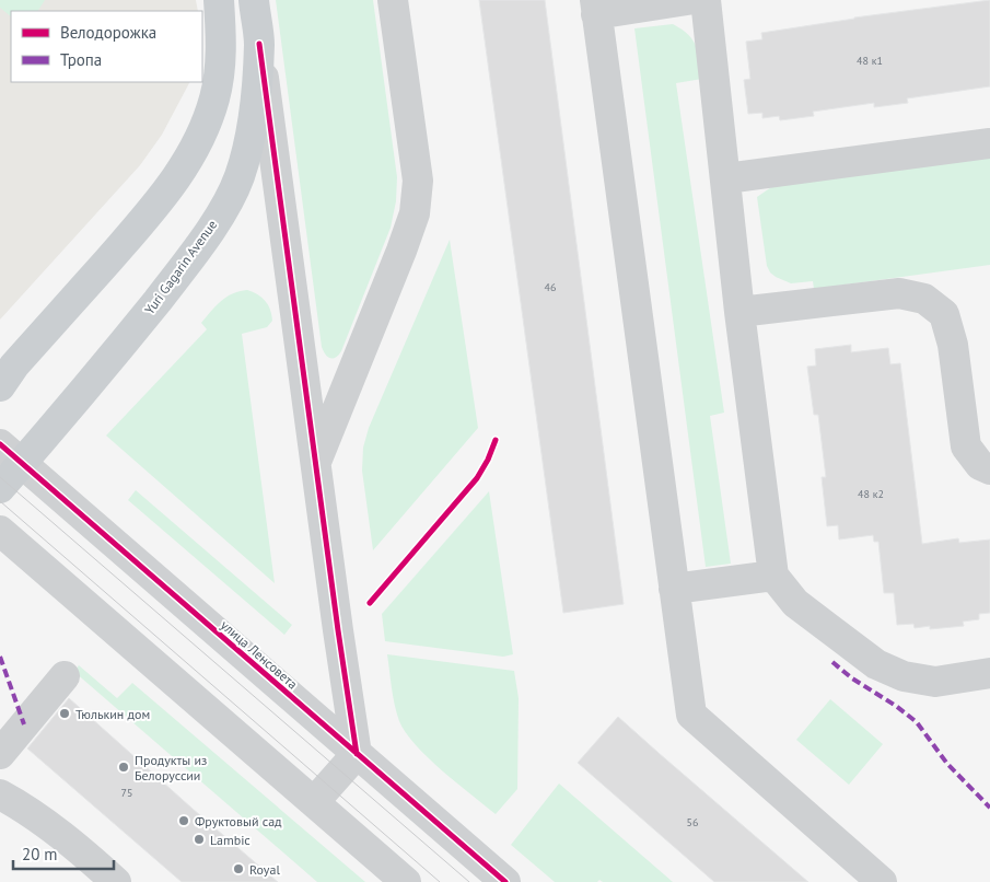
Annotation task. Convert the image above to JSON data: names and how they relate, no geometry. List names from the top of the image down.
{
  "streets": {
    "main road": ["Yuri Gagarin Avenue"],
    "street": ["улица Ленсовета"]
  },
  "crossings": [
    ["Yuri Gagarin Avenue", "улица Ленсовета"]
  ],
  "places": [
    "Тюлькин дом",
    "Продукты из Белоруссии",
    "Фруктовый сад",
    "Lambic",
    "Royal"
  ],
  "house_numbers": [
    "48 к1",
    "46",
    "48 к2",
    "75",
    "56"
  ],
  "legend": ["Велодорожка", "Тропа"],
  "scale_bar": "20 m"
}
